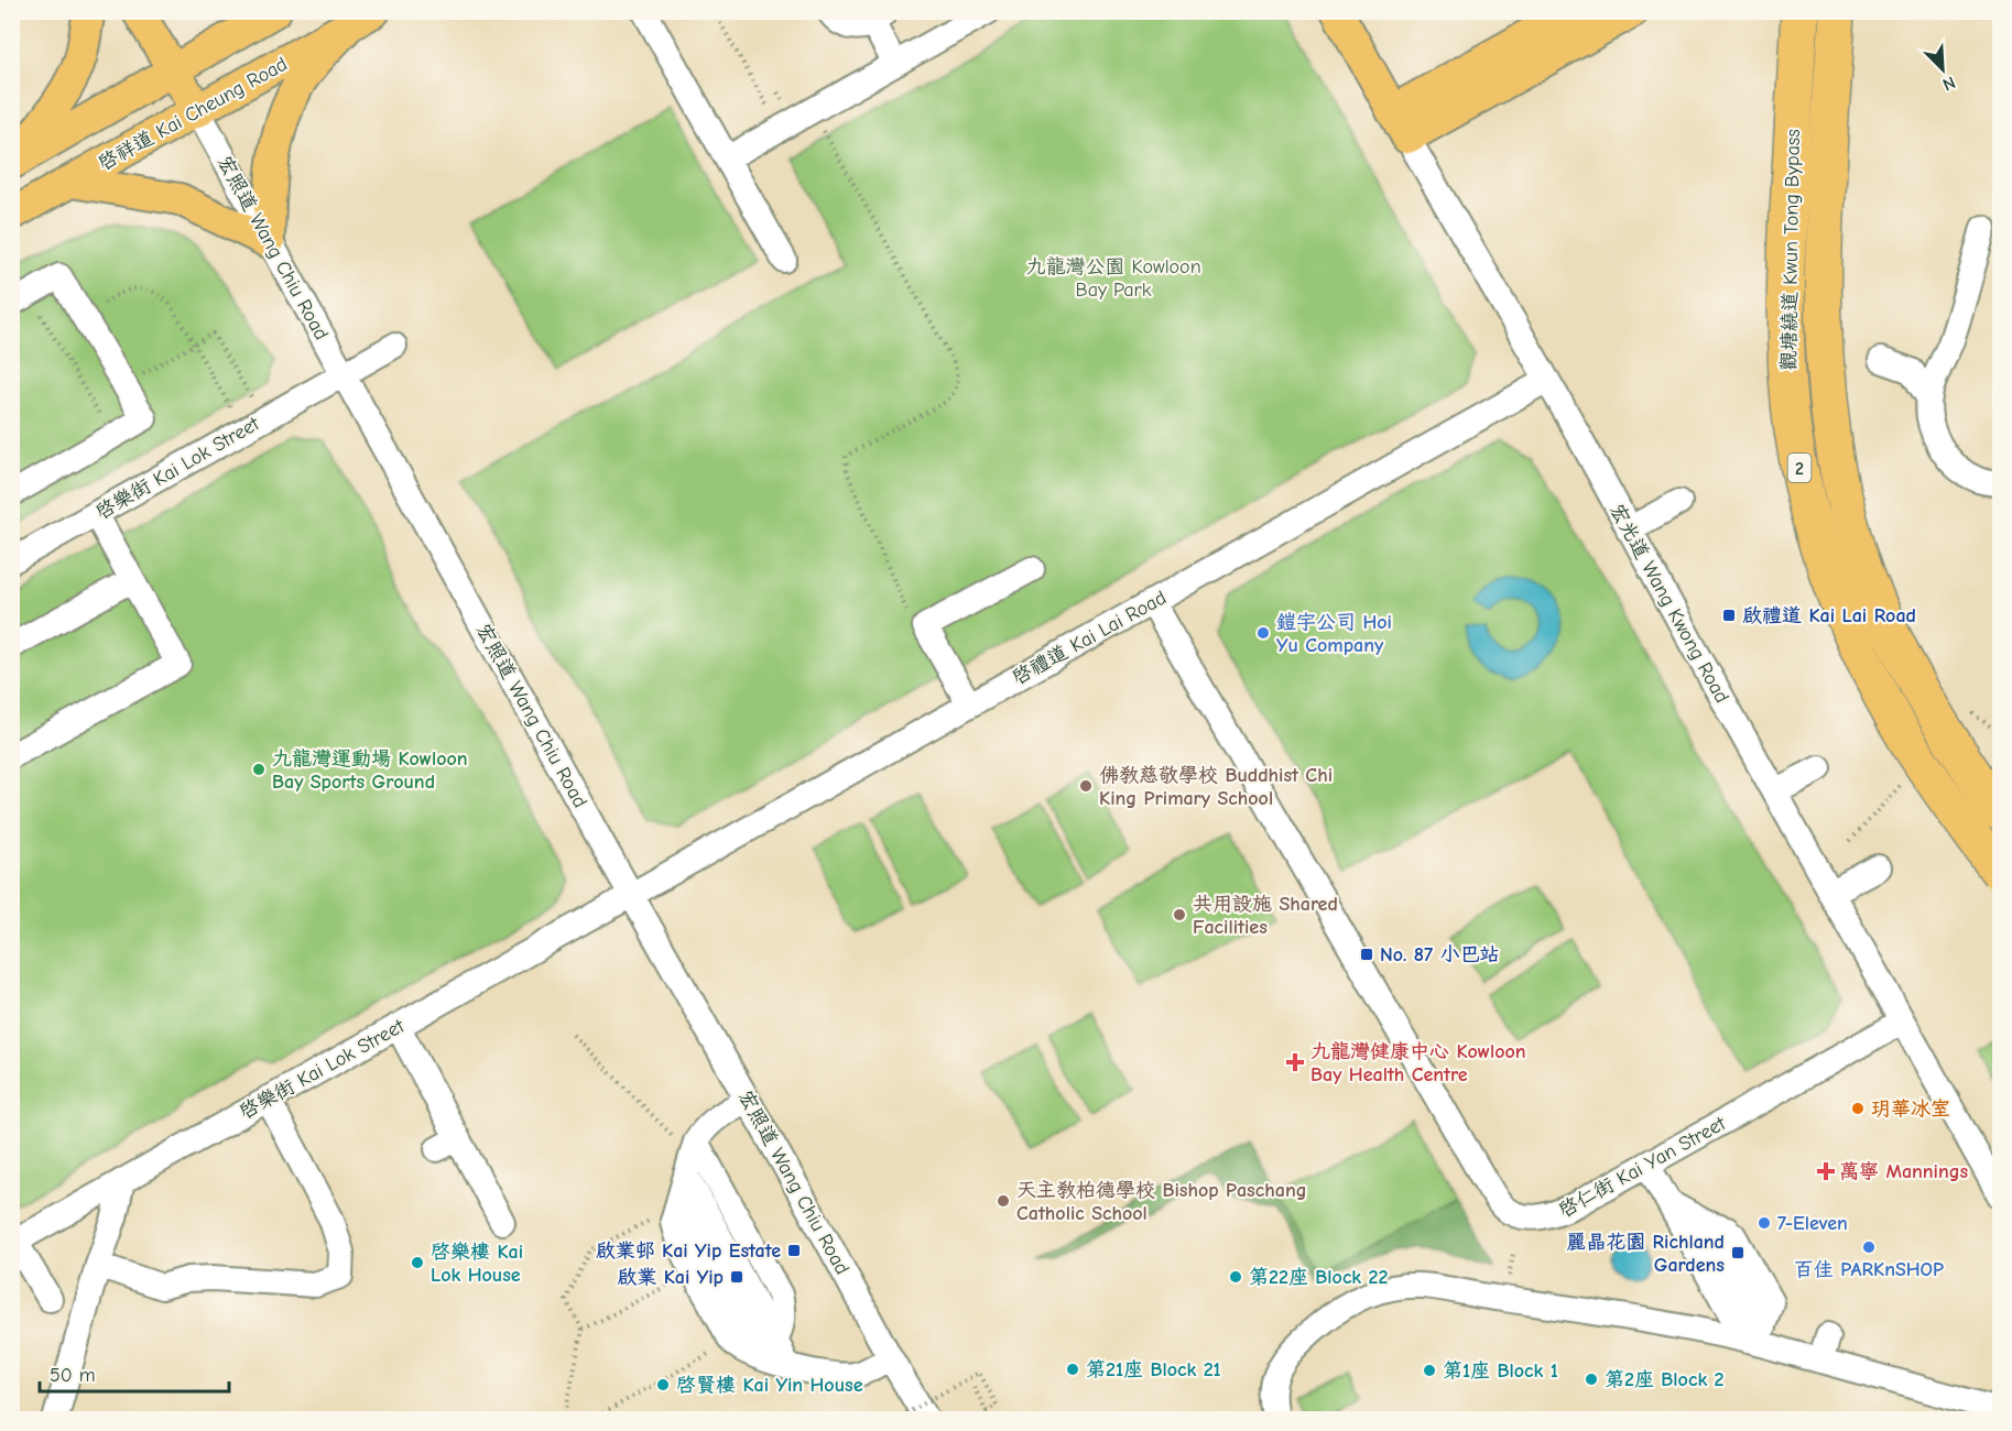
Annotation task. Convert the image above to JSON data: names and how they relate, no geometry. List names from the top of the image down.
{
  "streets": {
    "highway": ["觀塘繞道 Kwun Tong Bypass", "2"],
    "main road": ["啓祥道 Kai Cheung Road", "宏照道 Wang Chiu Road", "宏光道 Wang Kwong Road"],
    "street": ["啓樂街 Kai Lok Street", "啓禮道 Kai Lai Road", "啓仁街 Kai Yan Street"]
  },
  "crossings": [
    ["啓祥道 Kai Cheung Road", "宏照道 Wang Chiu Road"],
    ["宏照道 Wang Chiu Road", "啓樂街 Kai Lok Street"],
    ["宏照道 Wang Chiu Road", "啓禮道 Kai Lai Road"],
    ["啓樂街 Kai Lok Street", "啓禮道 Kai Lai Road"],
    ["宏光道 Wang Kwong Road", "啓禮道 Kai Lai Road"],
    ["宏光道 Wang Kwong Road", "啓仁街 Kai Yan Street"],
    ["啓禮道 Kai Lai Road", "啓仁街 Kai Yan Street"]
  ],
  "parks": ["九龍灣公園 Kowloon Bay Park"],
  "places": {
    "transit": [
      "啟禮道 Kai Lai Road",
      "No. 87 小巴站",
      "啟業邨 Kai Yip Estate",
      "麗晶花園 Richland Gardens",
      "啟業 Kai Yip"
    ],
    "other": [
      "鎧宇公司 Hoi Yu Company",
      "九龍灣運動場 Kowloon Bay Sports Ground",
      "佛教慈敬學校 Buddhist Chi King Primary School",
      "共用設施 Shared Facilities",
      "玥華冰室",
      "天主教柏德學校 Bishop Paschang Catholic School",
      "7-Eleven",
      "百佳 PARKnSHOP",
      "啓樂樓 Kai Lok House",
      "第22座 Block 22",
      "第21座 Block 21",
      "第1座 Block 1",
      "第2座 Block 2",
      "啓賢樓 Kai Yin House"
    ],
    "health": ["九龍灣健康中心 Kowloon Bay Health Centre", "萬寧 Mannings"]
  },
  "scale_bar": "50 m",
  "north": "bottom right"
}
